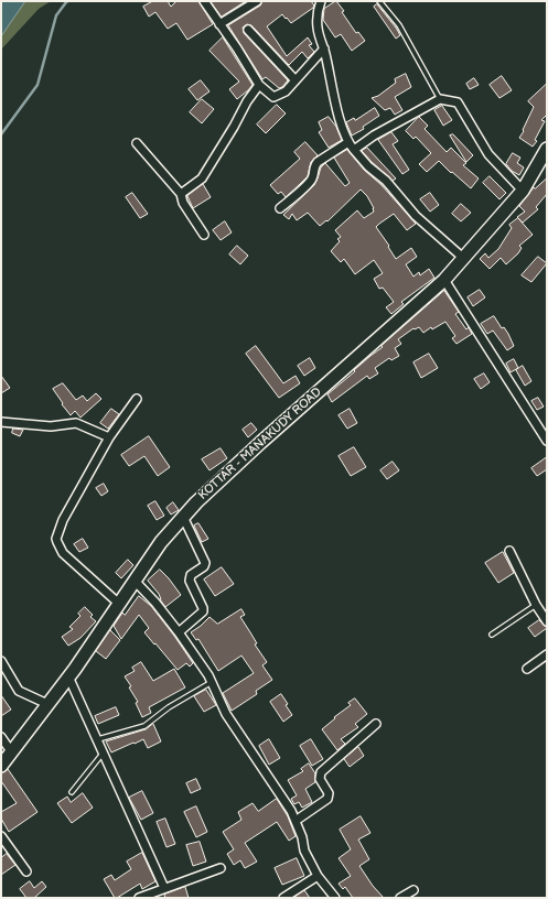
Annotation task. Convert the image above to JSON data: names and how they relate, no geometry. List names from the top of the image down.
{
  "streets": {
    "main road": ["KOTTAR - MANAKUDY ROAD"]
  }
}
